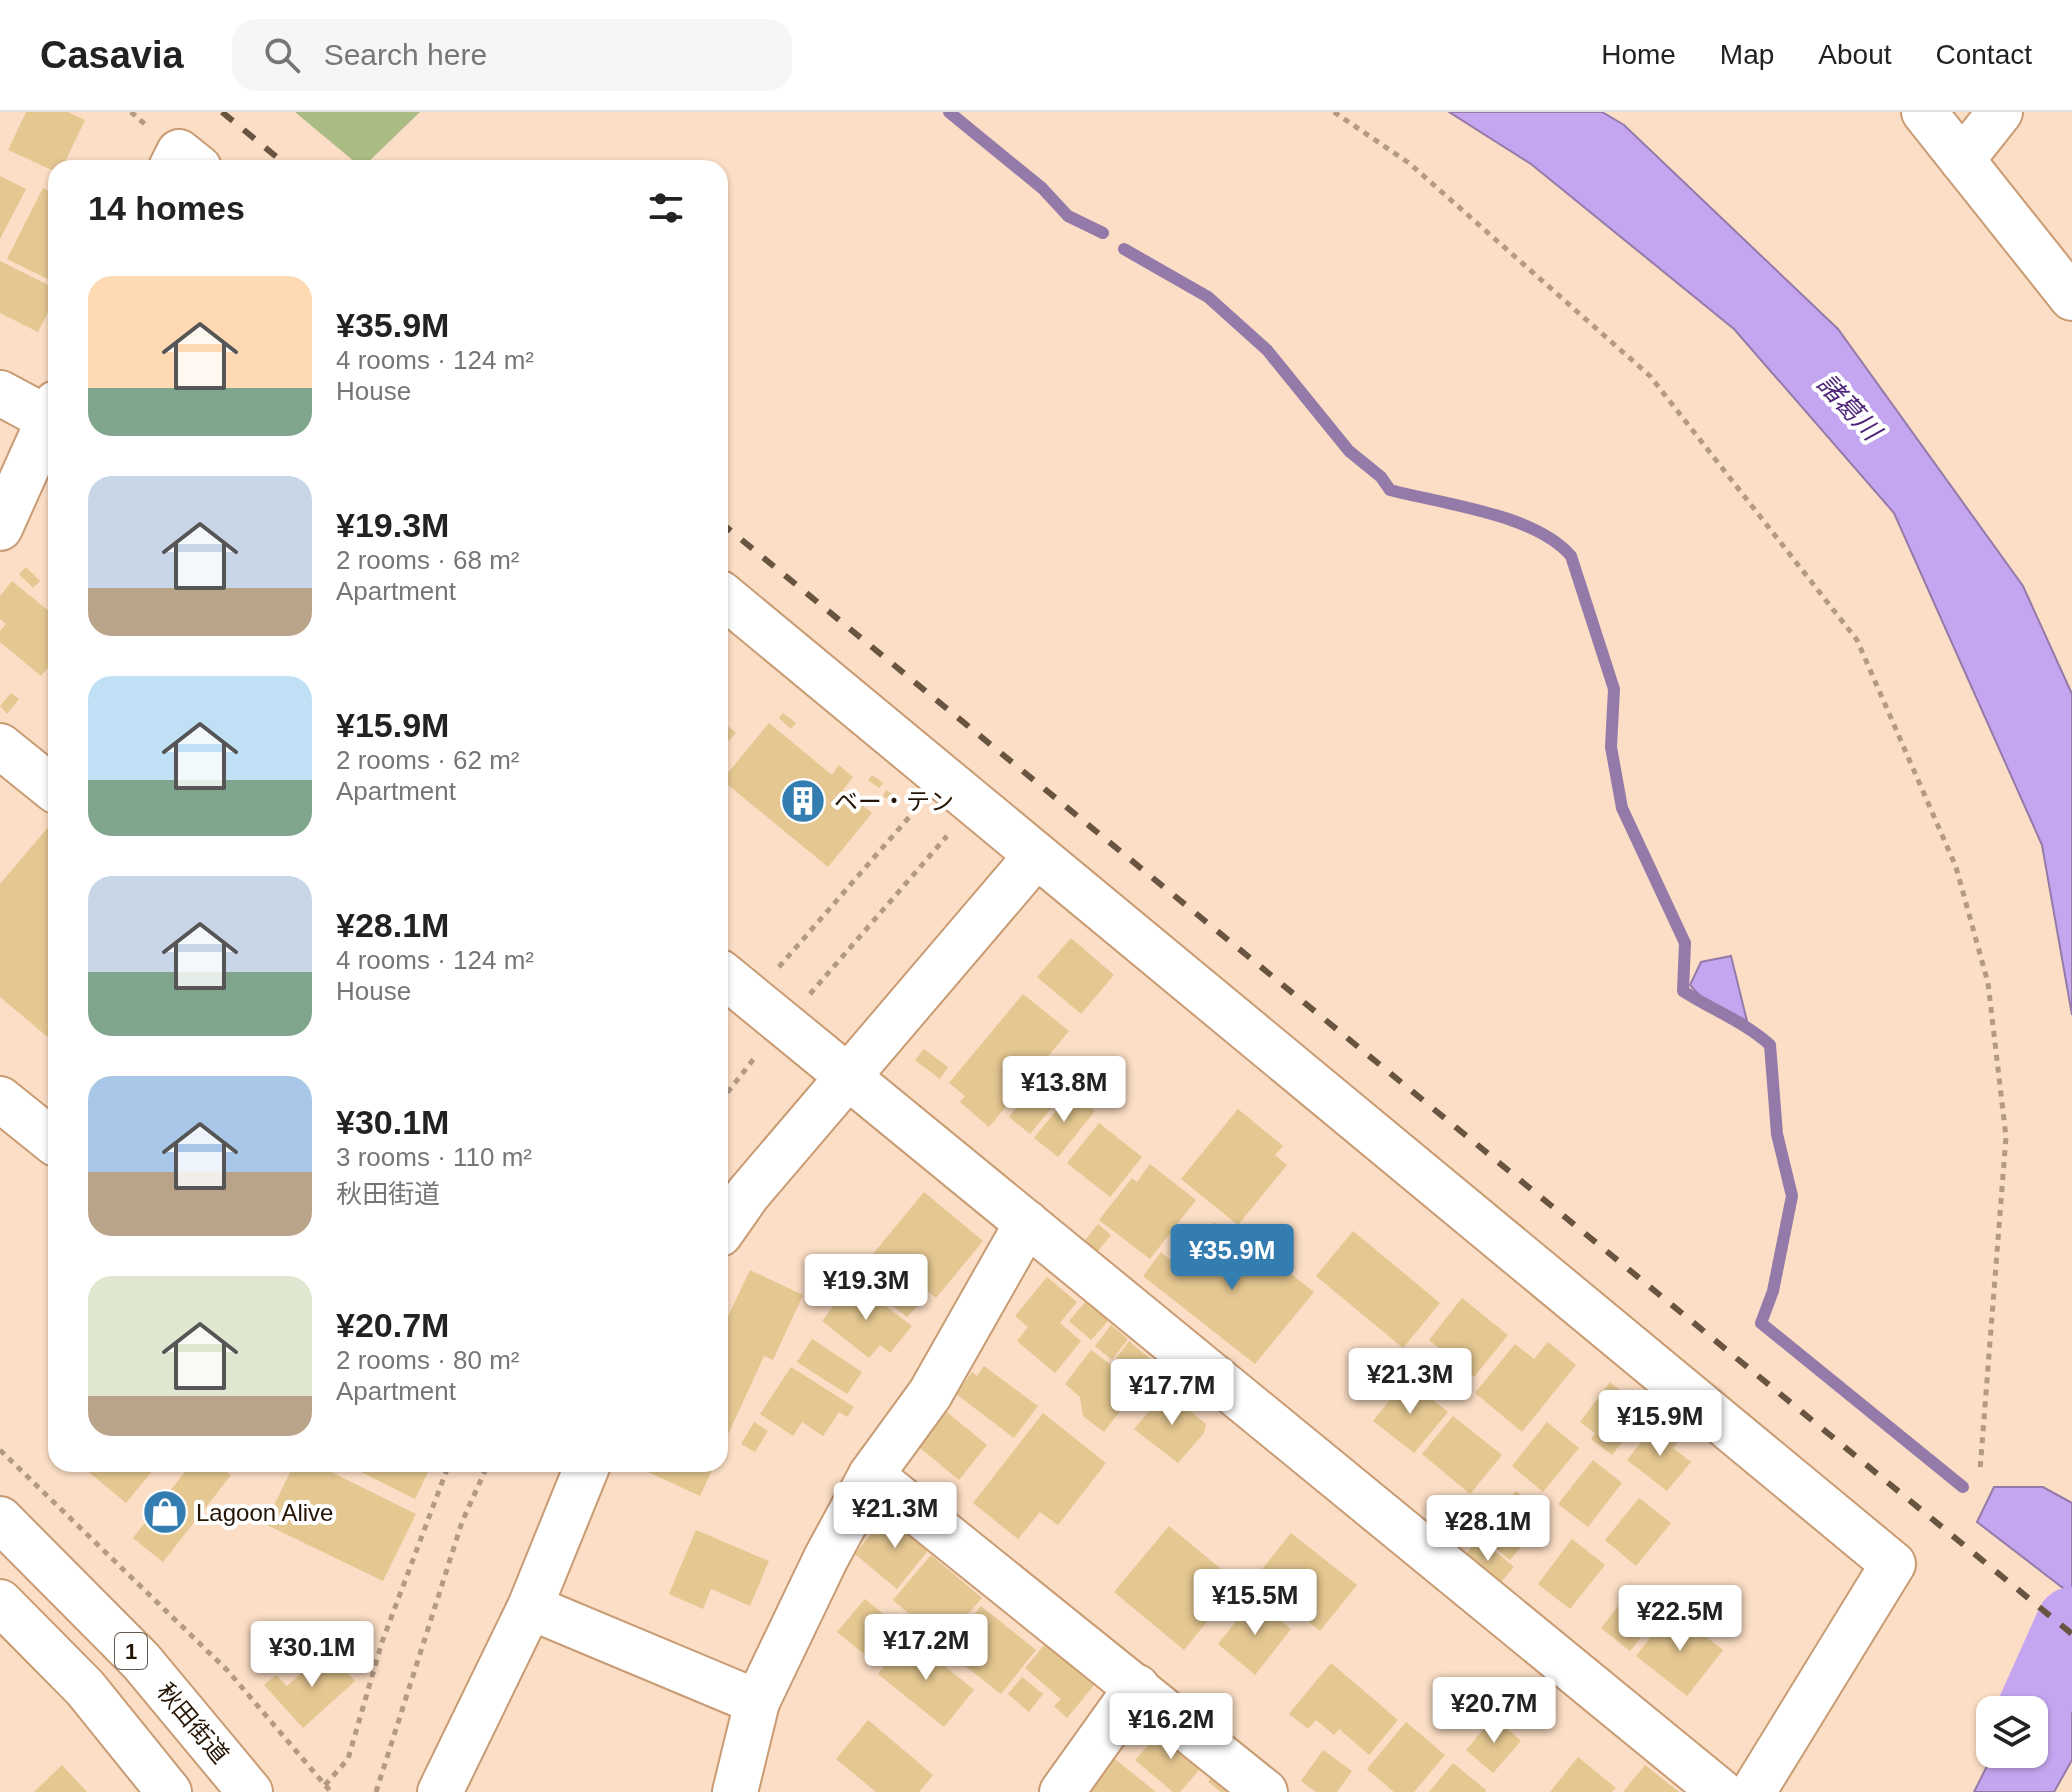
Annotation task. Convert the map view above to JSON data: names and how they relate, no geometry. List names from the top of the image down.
{
  "streets": {
    "street": ["1", "秋田街道"]
  },
  "water": ["諸葛川"],
  "places": {
    "building": ["ベー・テン"],
    "shop": ["Lagoon Alive"]
  },
  "page": {
    "header": "Casavia",
    "search": "Search here",
    "nav": [
      "Home",
      "Map",
      "About",
      "Contact"
    ],
    "heading": "14 homes",
    "list": [
      {
        "name": "¥35.9M",
        "note": "4 rooms · 124 m² · House"
      },
      {
        "name": "¥19.3M",
        "note": "2 rooms · 68 m² · Apartment"
      },
      {
        "name": "¥15.9M",
        "note": "2 rooms · 62 m² · Apartment"
      },
      {
        "name": "¥28.1M",
        "note": "4 rooms · 124 m² · House"
      },
      {
        "name": "¥30.1M",
        "note": "3 rooms · 110 m² · 秋田街道"
      },
      {
        "name": "¥20.7M",
        "note": "2 rooms · 80 m² · Apartment"
      }
    ],
    "price": [
      "¥13.8M",
      "¥35.9M",
      "¥19.3M",
      "¥21.3M",
      "¥17.7M",
      "¥15.9M",
      "¥21.3M",
      "¥28.1M",
      "¥15.5M",
      "¥22.5M",
      "¥17.2M",
      "¥30.1M",
      "¥20.7M",
      "¥16.2M"
    ]
  }
}
